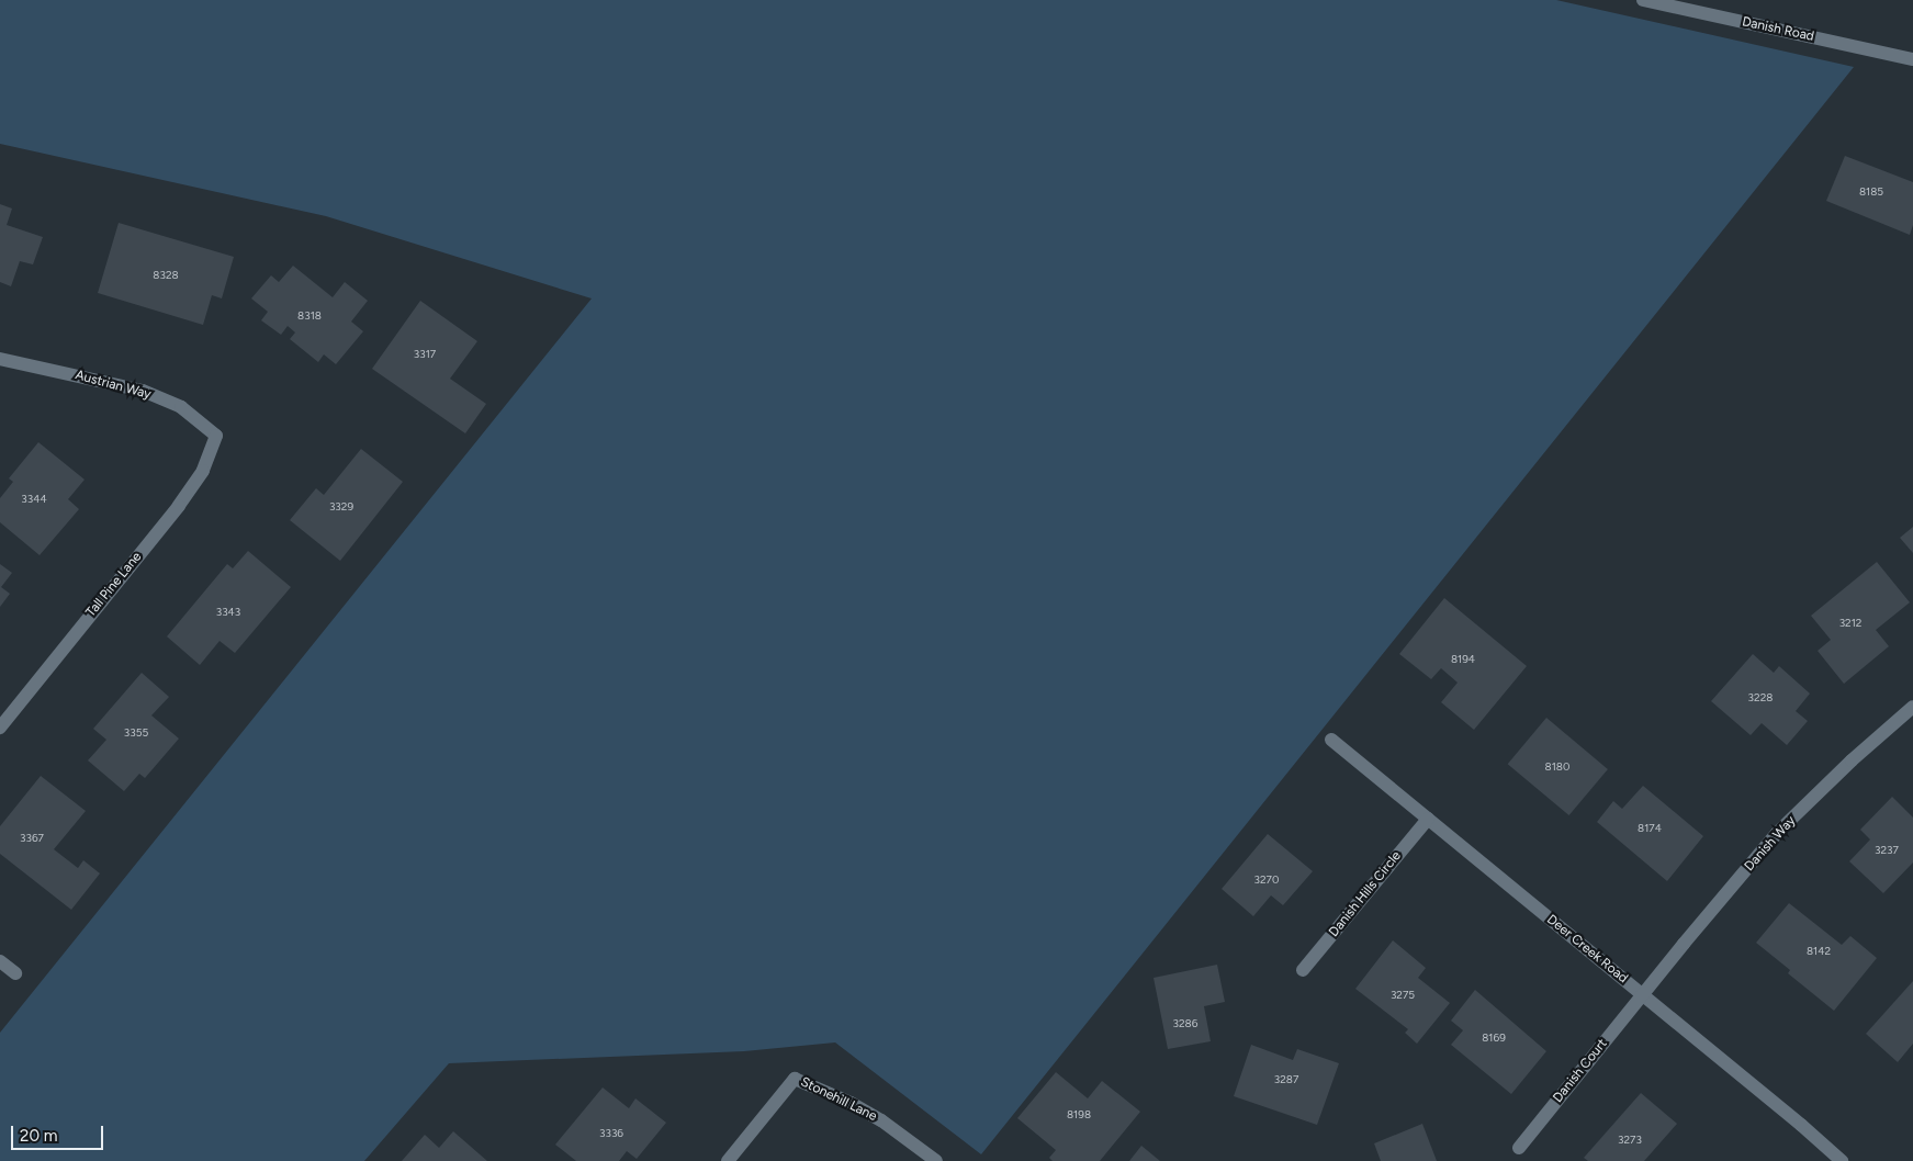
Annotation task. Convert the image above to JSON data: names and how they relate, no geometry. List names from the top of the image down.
{
  "streets": {
    "street": [
      "Danish Road",
      "Austrian Way",
      "Tall Pine Lane",
      "Danish Way",
      "Danish Hills Circle",
      "Deer Creek Road",
      "Danish Court",
      "Stonehill Lane"
    ]
  },
  "crossings": [
    ["Austrian Way", "Tall Pine Lane"],
    ["Danish Way", "Deer Creek Road"],
    ["Danish Way", "Danish Court"],
    ["Danish Hills Circle", "Deer Creek Road"],
    ["Deer Creek Road", "Danish Court"]
  ],
  "house_numbers": [
    "8185",
    "8328",
    "8318",
    "3317",
    "3344",
    "3329",
    "3343",
    "3212",
    "8194",
    "3228",
    "3355",
    "8180",
    "8174",
    "3367",
    "3237",
    "3270",
    "8142",
    "3275",
    "3286",
    "8169",
    "3287",
    "8198",
    "3336",
    "3273"
  ],
  "scale_bar": "20 m"
}
